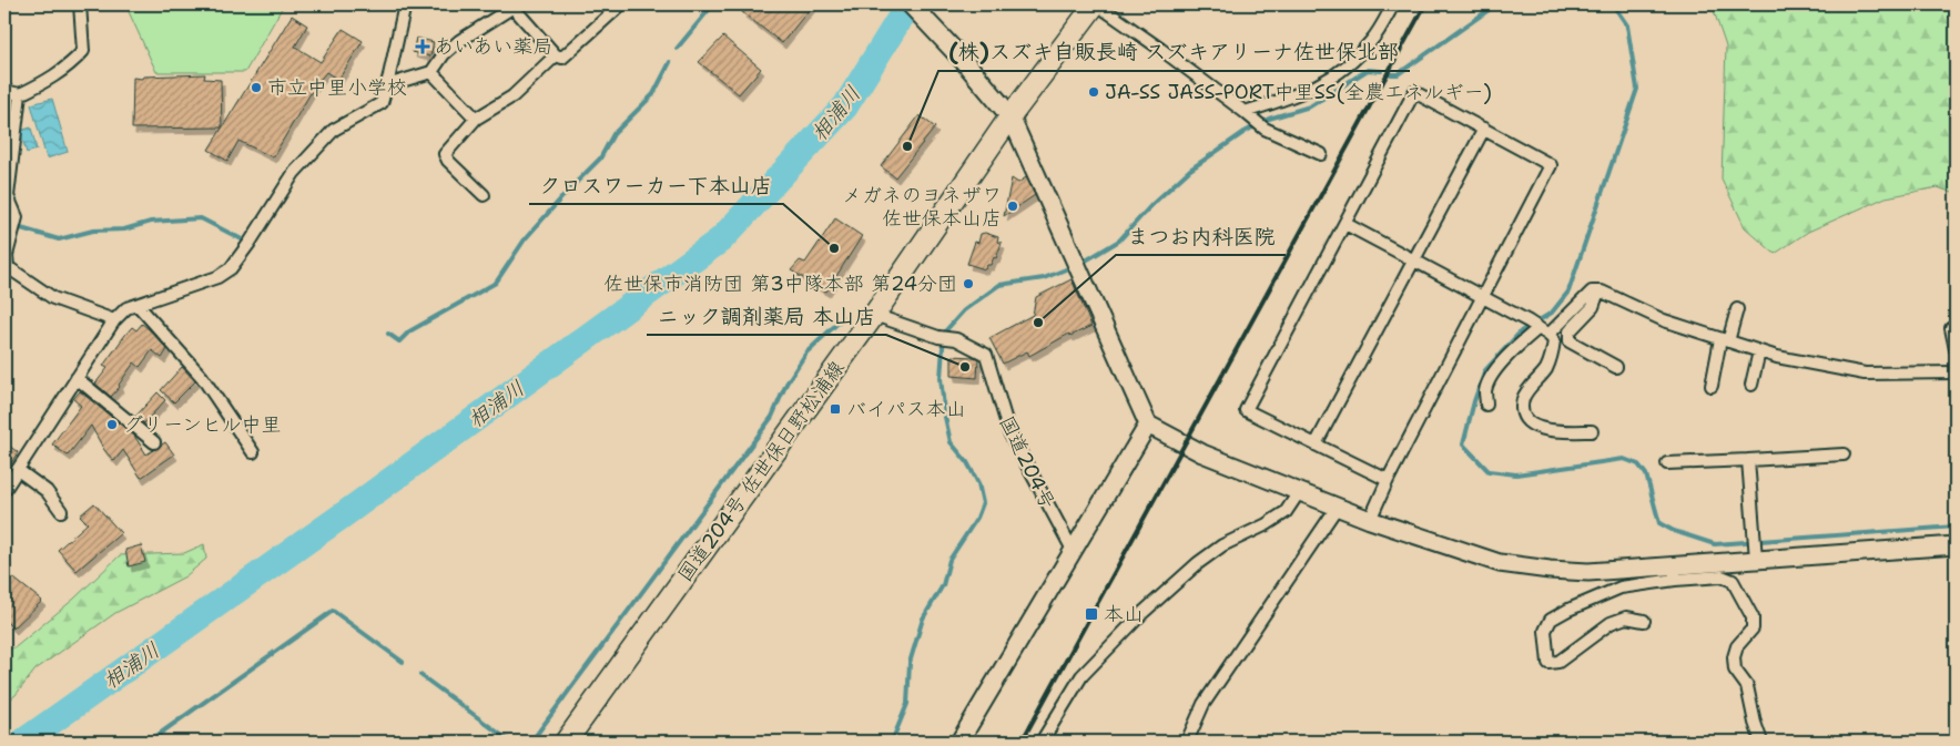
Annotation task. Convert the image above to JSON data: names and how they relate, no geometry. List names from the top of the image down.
{
  "streets": {
    "highway": ["国道204号 佐世保日野松浦線"],
    "street": ["国道204号"]
  },
  "crossings": [
    ["国道204号", "国道204号 佐世保日野松浦線"]
  ],
  "water": ["相浦川"],
  "places": {
    "health": ["あいあい薬局"],
    "other": [
      "市立中里小学校",
      "JA-SS JASS-PORT中里SS(全農エネルギー)",
      "(株)スズキ自販長崎 スズキアリーナ佐世保北部",
      "メガネのヨネザワ 佐世保本山店",
      "クロスワーカー下本山店",
      "佐世保市消防団 第3中隊本部 第24分団",
      "まつお内科医院",
      "ニック調剤薬局 本山店",
      "グリーンヒル中里"
    ],
    "transit": ["バイパス本山", "本山"]
  }
}
